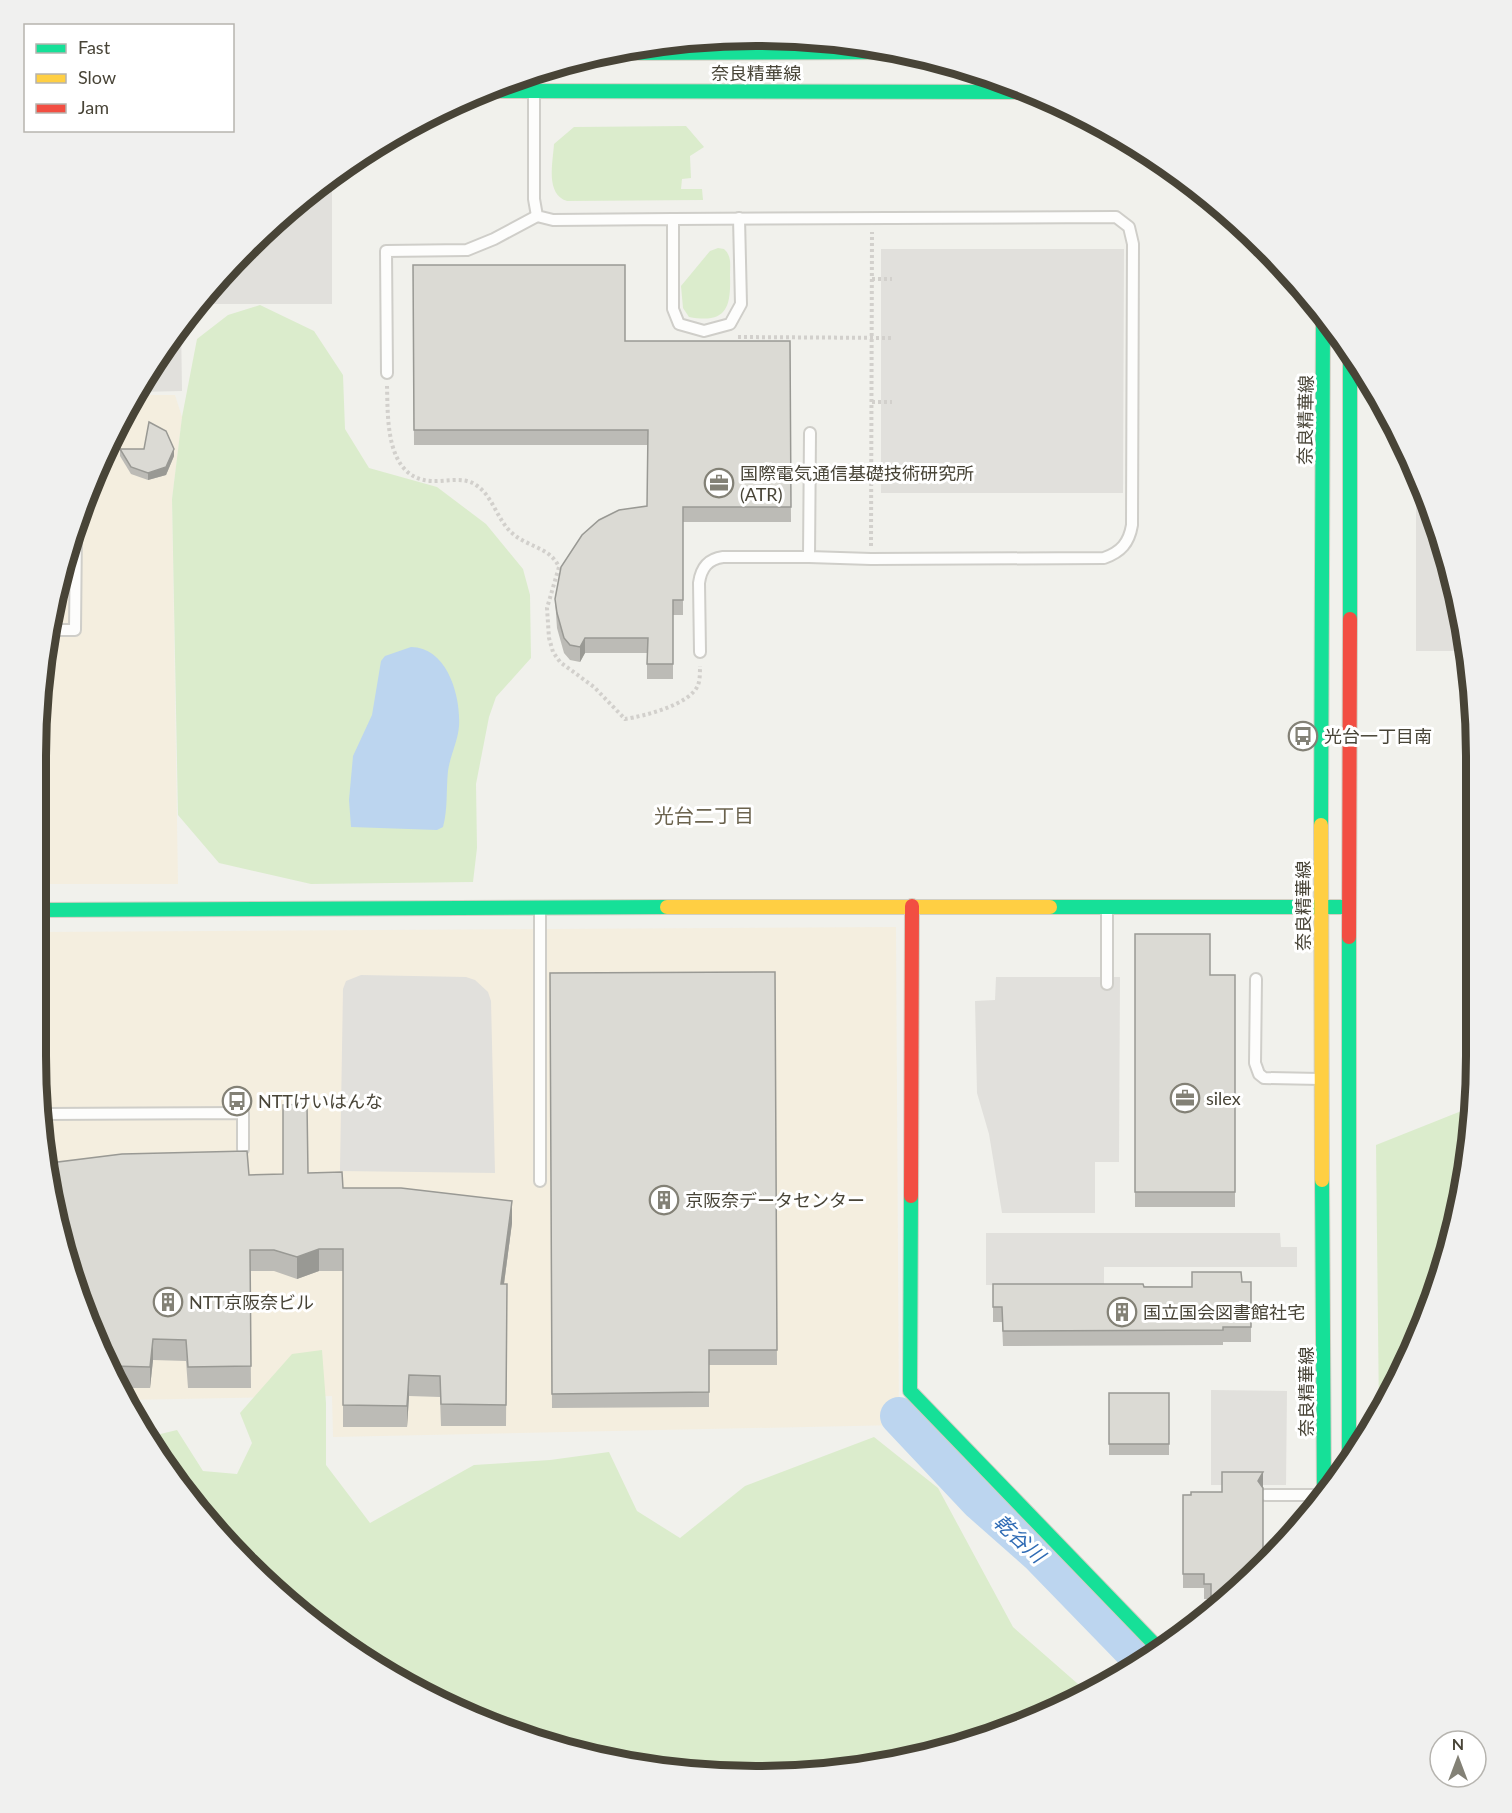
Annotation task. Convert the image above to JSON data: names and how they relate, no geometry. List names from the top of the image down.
{
  "streets": {
    "main road": ["奈良精華線"]
  },
  "districts": ["光台二丁目"],
  "water": ["乾谷川"],
  "places": {
    "office": ["国際電気通信基礎技術研究所 (ATR)", "silex"],
    "bus stop": ["光台一丁目南", "NTTけいはんな"],
    "building": ["京阪奈データセンター", "NTT京阪奈ビル", "国立国会図書館社宅"]
  },
  "legend": ["Fast", "Slow", "Jam"],
  "north": "top"
}
